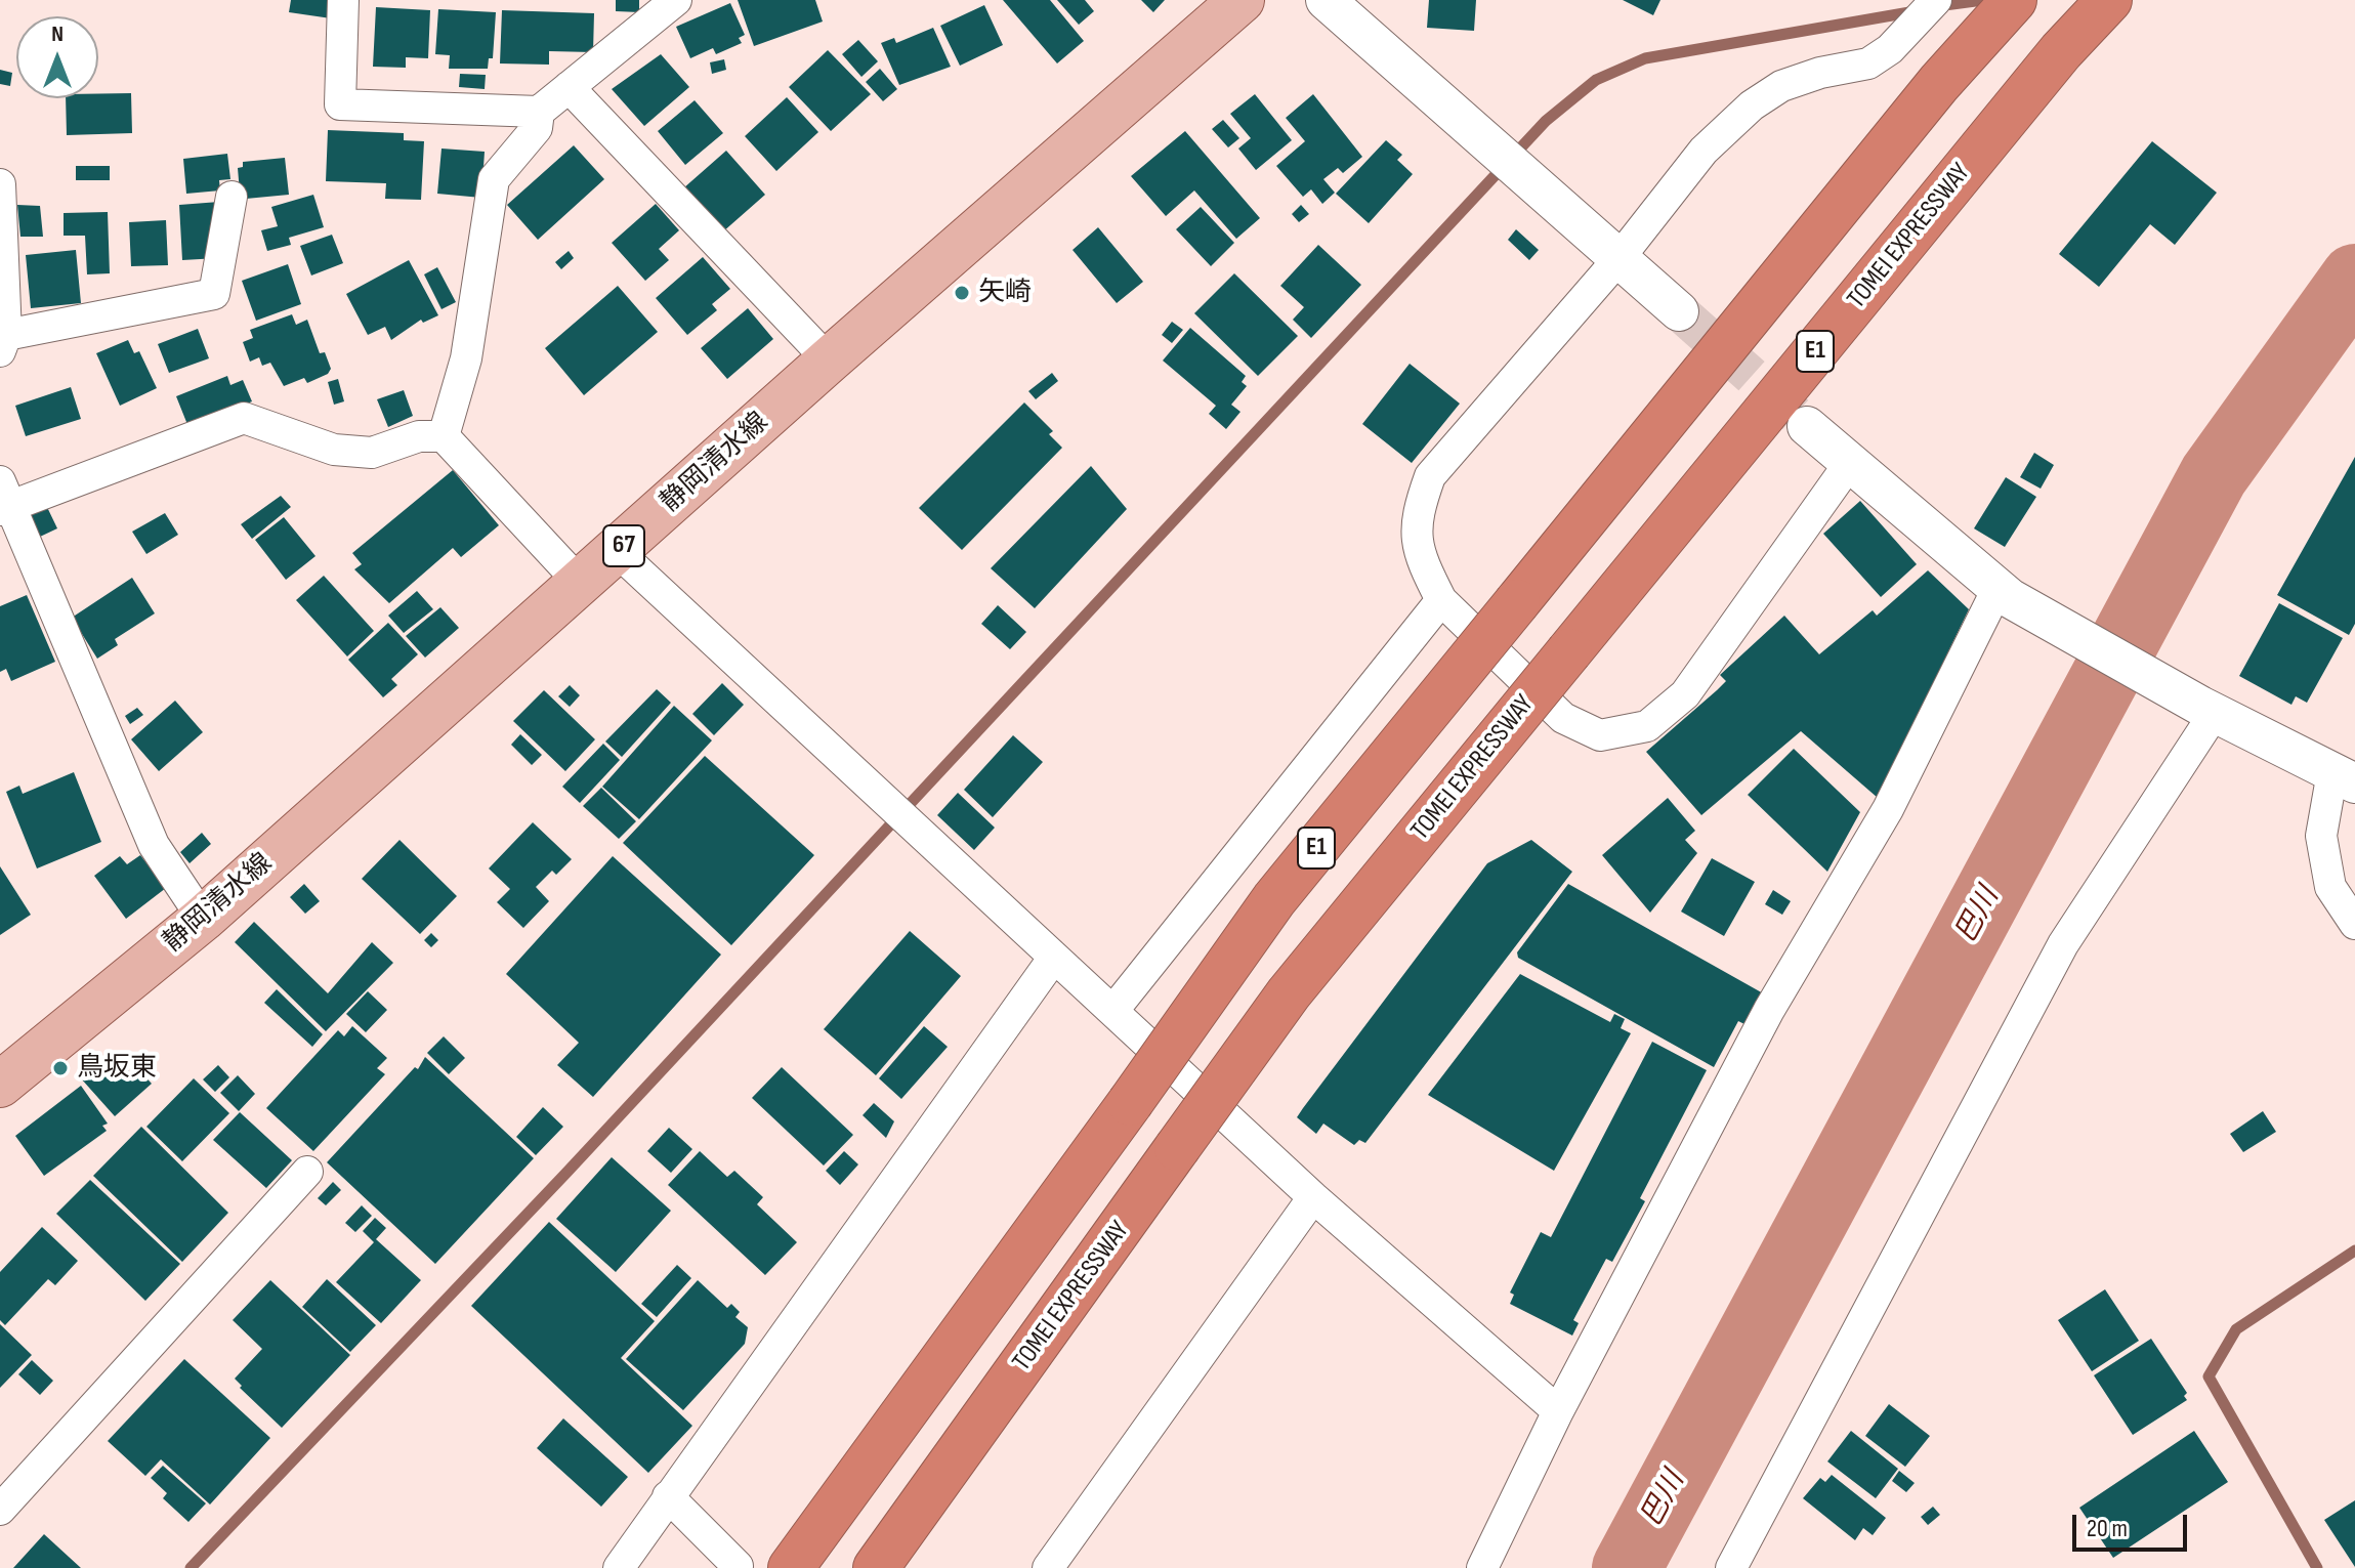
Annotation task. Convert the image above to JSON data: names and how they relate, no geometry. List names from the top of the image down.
{
  "streets": {
    "highway": ["TOMEI EXPRESSWAY", "E1"],
    "main road": ["静岡清水線", "67"]
  },
  "water": ["巴川"],
  "places": ["矢崎", "鳥坂東"],
  "scale_bar": "20 m",
  "north": "top"
}
